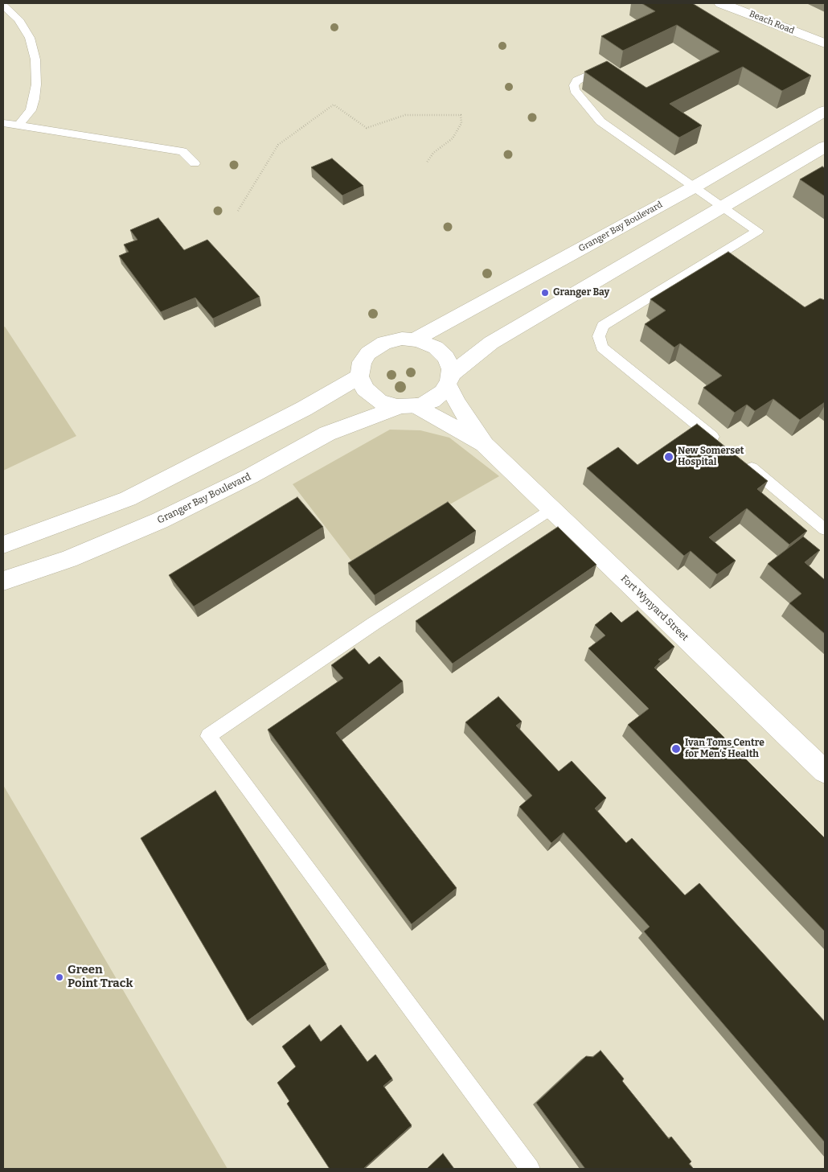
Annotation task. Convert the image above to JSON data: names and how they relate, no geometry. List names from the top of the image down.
{
  "streets": {
    "street": ["Beach Road", "Granger Bay Boulevard", "Fort Wynyard Street"]
  },
  "crossings": [
    ["Granger Bay Boulevard", "Fort Wynyard Street"]
  ],
  "places": [
    "Granger Bay",
    "New Somerset Hospital",
    "Ivan Toms Centre for Men‘s Health",
    "Green Point Track"
  ]
}
